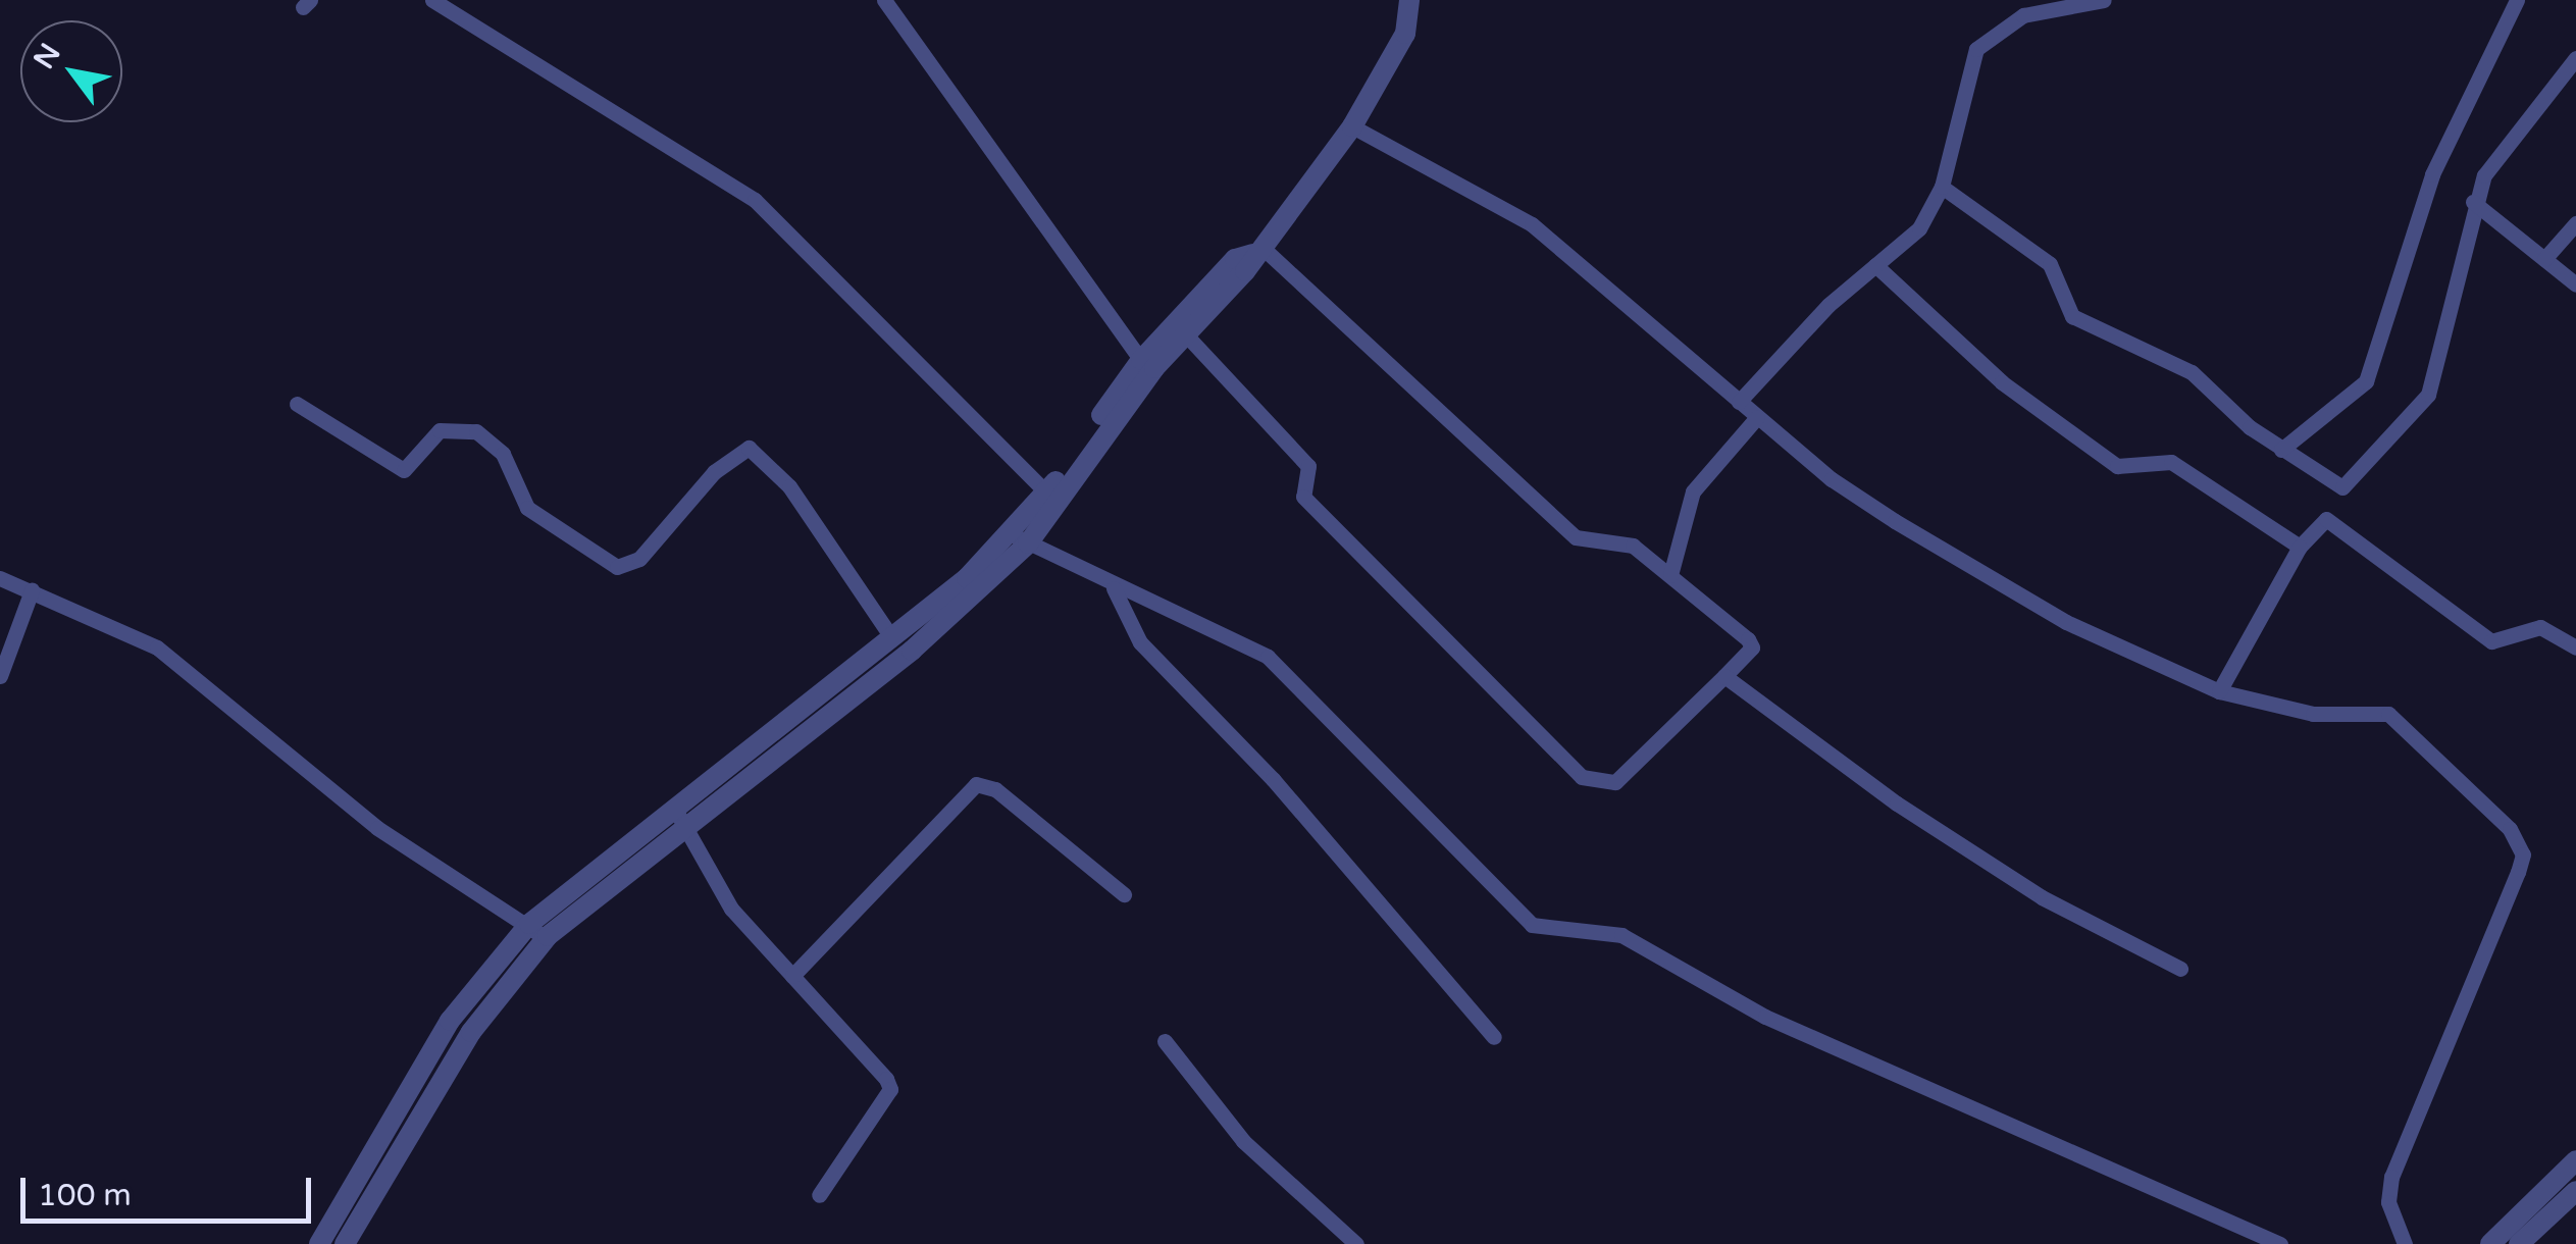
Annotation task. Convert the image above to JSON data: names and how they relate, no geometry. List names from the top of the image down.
{
  "scale_bar": "100 m",
  "north": "top left"
}
